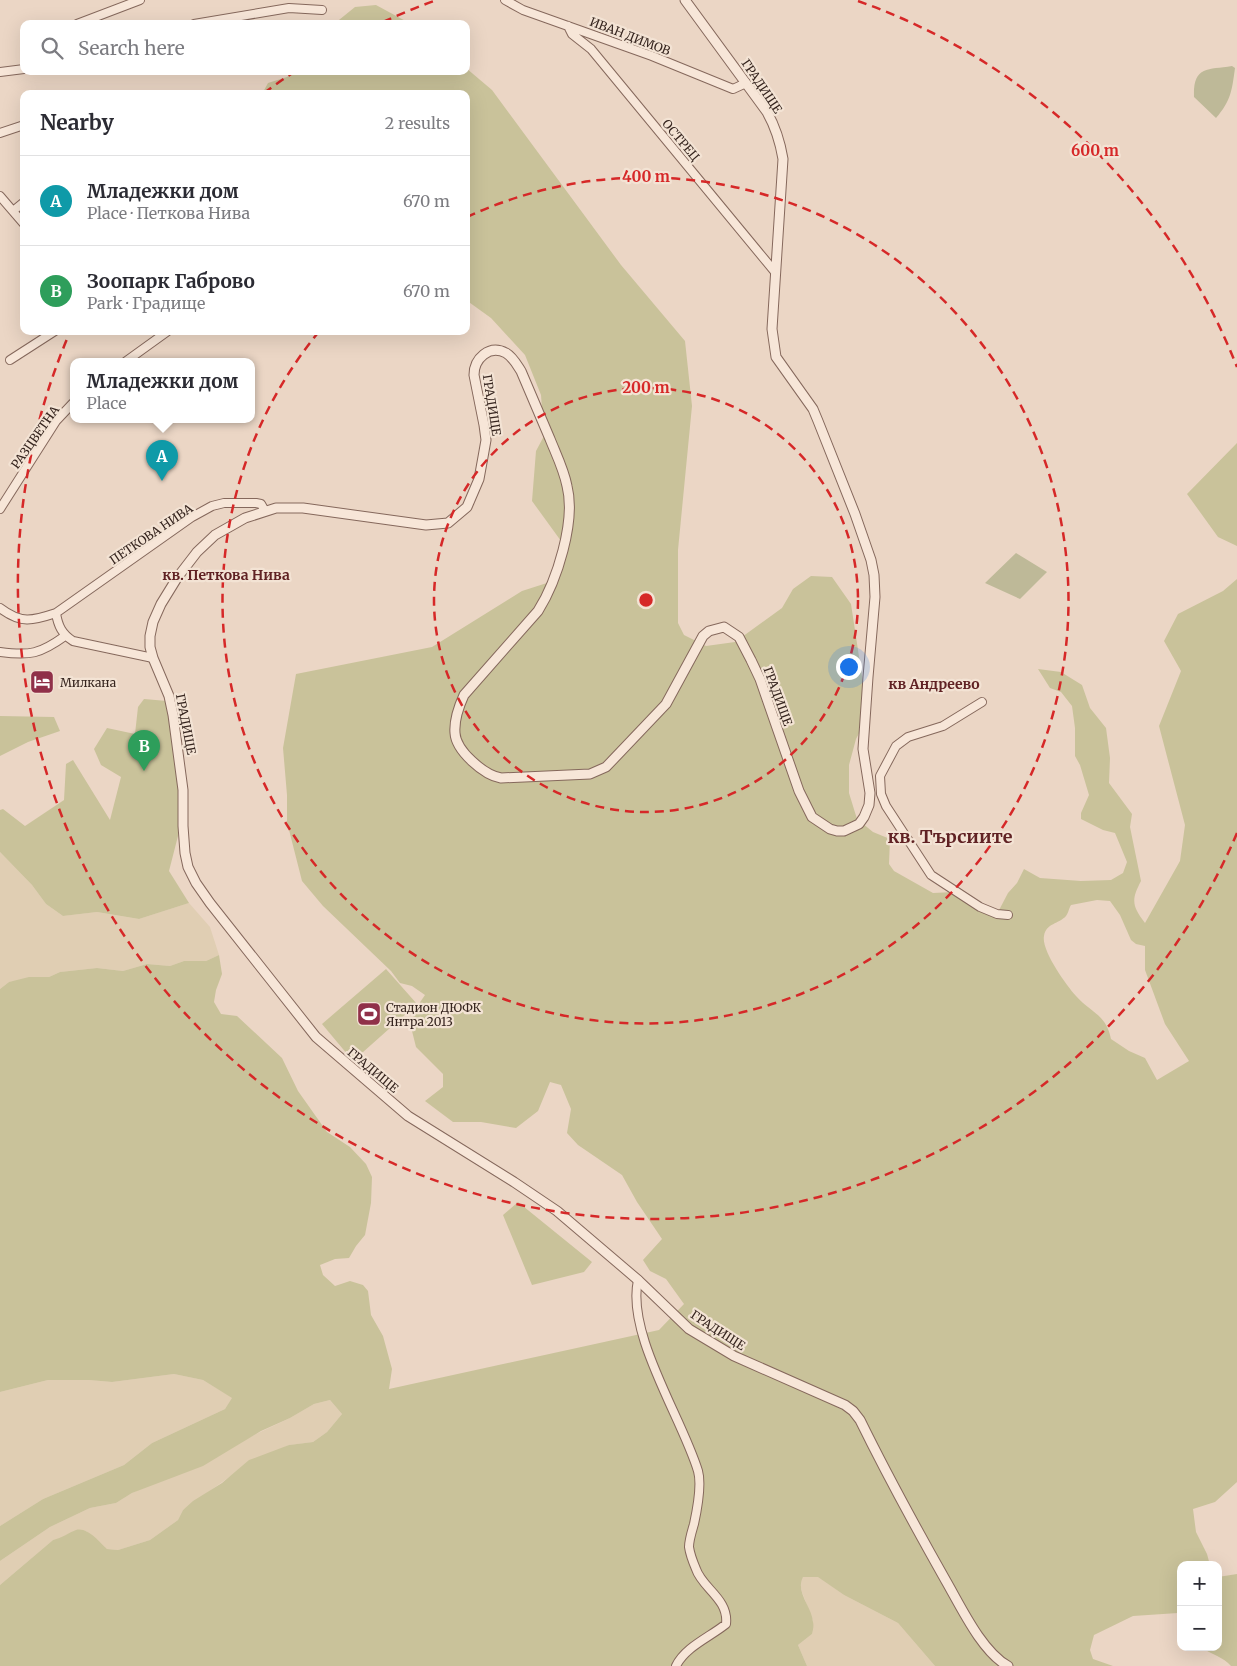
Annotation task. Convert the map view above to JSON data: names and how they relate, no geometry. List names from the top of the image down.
{
  "streets": {
    "street": [
      "ИВАН ДИМОВ",
      "ГРАДИЩЕ",
      "ОСТРЕЦ",
      "РАЗЦВЕТНА",
      "ПЕТКОВА НИВА"
    ]
  },
  "crossings": [
    ["ИВАН ДИМОВ", "ГРАДИЩЕ"],
    ["ИВАН ДИМОВ", "ОСТРЕЦ"],
    ["ГРАДИЩЕ", "ОСТРЕЦ"],
    ["ГРАДИЩЕ", "ПЕТКОВА НИВА"]
  ],
  "districts": ["кв. Петкова Нива", "кв Андреево", "кв. Търсиите"],
  "places": {
    "hotel": ["Милкана"],
    "sports": ["Стадион ДЮФК Янтра 2013"]
  },
  "page": {
    "search": "Search here",
    "heading": ["Nearby", "2 results"],
    "list": [
      {
        "mark": "A",
        "name": "Младежки дом",
        "note": "Place · Петкова Нива",
        "value": "670 m"
      },
      {
        "mark": "B",
        "name": "Зоопарк Габрово",
        "note": "Park · Градище",
        "value": "670 m"
      }
    ],
    "popup": ["Младежки дом", "Place"],
    "pins": ["A", "B"],
    "map_buttons": ["+", "−"]
  },
  "rings": ["600 m", "400 m", "200 m"]
}
